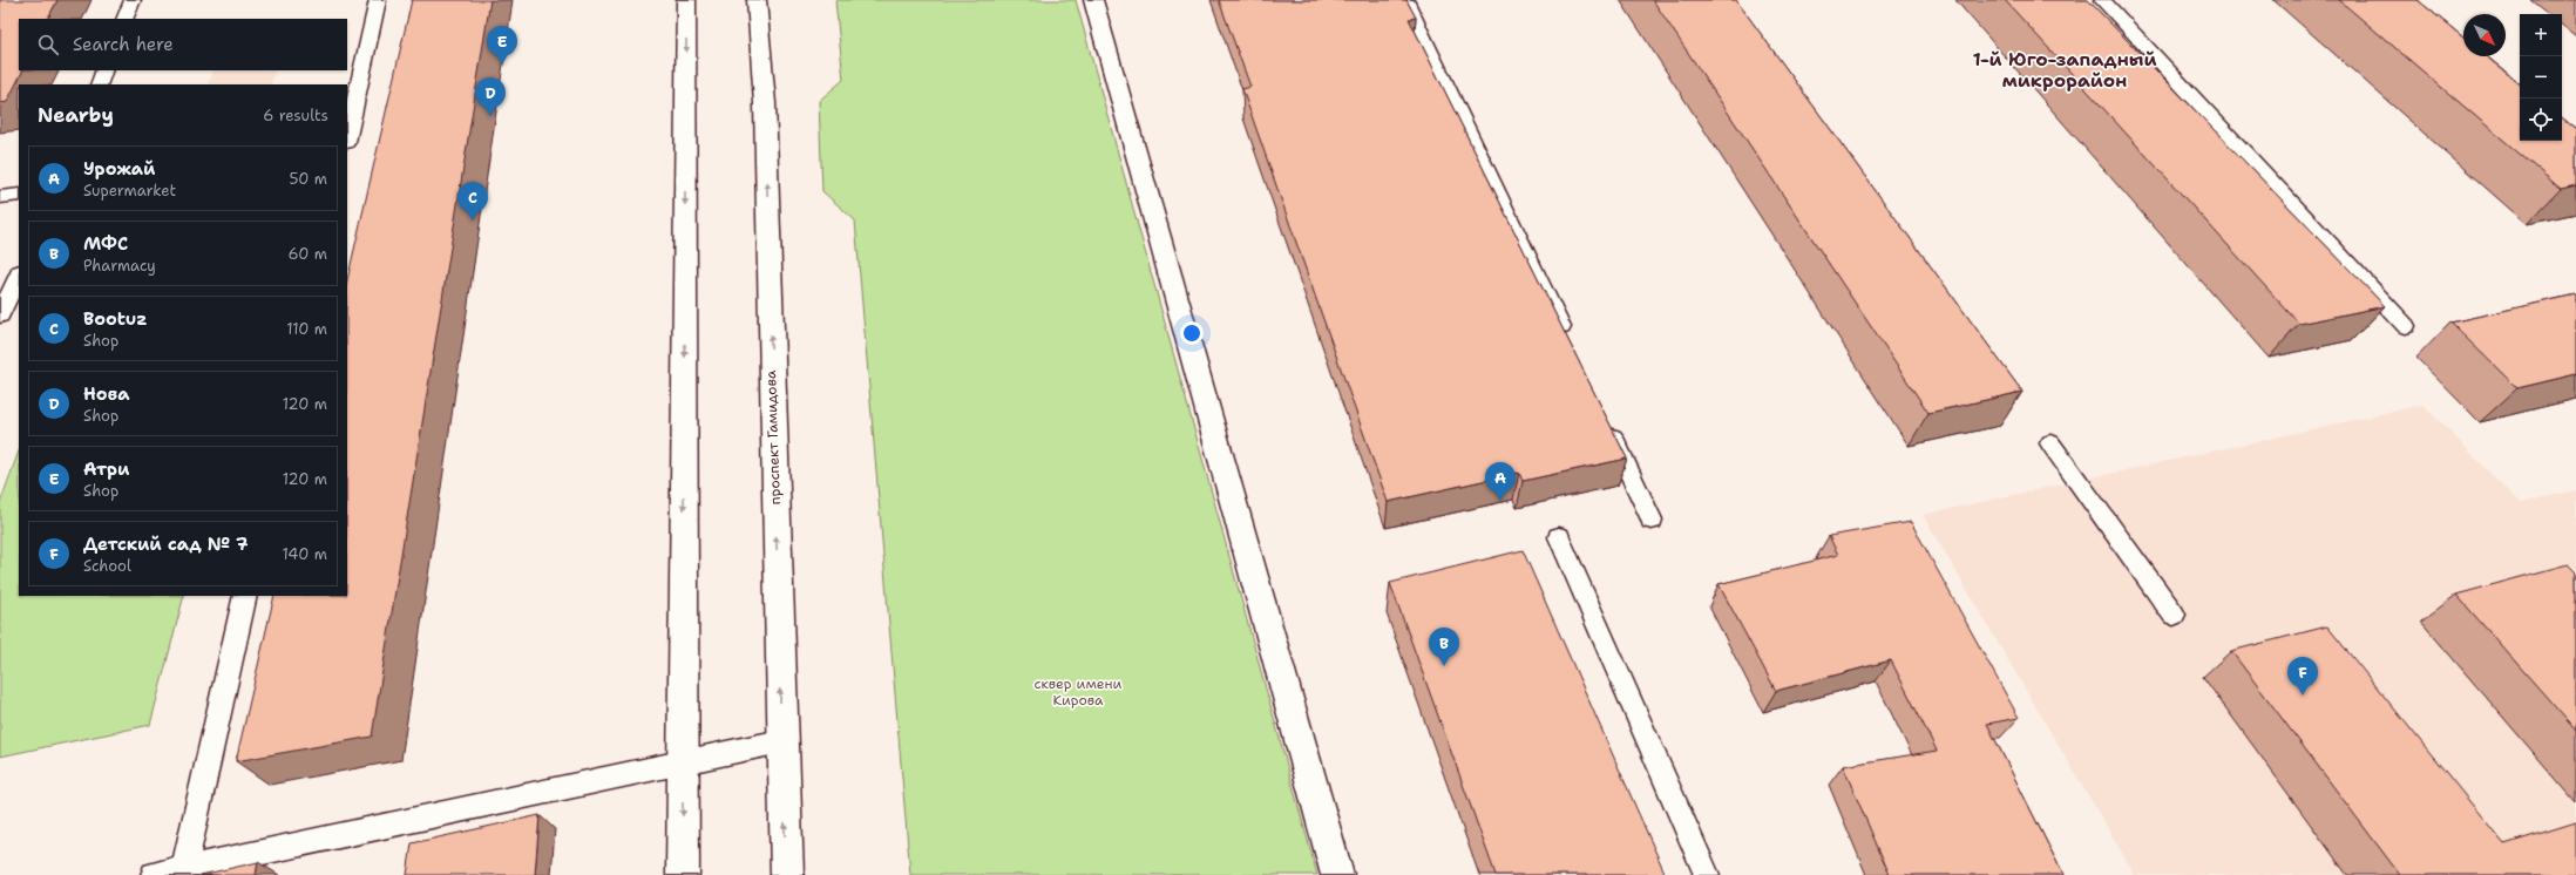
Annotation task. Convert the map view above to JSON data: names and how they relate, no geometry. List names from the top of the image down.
{
  "streets": {
    "main road": ["проспект Гамидова"]
  },
  "districts": ["1-й Юго-западный микрорайон"],
  "parks": ["сквер имени Кирова"],
  "north": "bottom right",
  "page": {
    "map_buttons": ["+", "−"],
    "search": "Search here",
    "pins": [
      "E",
      "D",
      "C",
      "A",
      "B",
      "F"
    ],
    "heading": ["Nearby", "6 results"],
    "list": [
      {
        "mark": "A",
        "name": "Урожай",
        "note": "Supermarket",
        "value": "50 m"
      },
      {
        "mark": "B",
        "name": "МФС",
        "note": "Pharmacy",
        "value": "60 m"
      },
      {
        "mark": "C",
        "name": "Bootuz",
        "note": "Shop",
        "value": "110 m"
      },
      {
        "mark": "D",
        "name": "Нова",
        "note": "Shop",
        "value": "120 m"
      },
      {
        "mark": "E",
        "name": "Атри",
        "note": "Shop",
        "value": "120 m"
      },
      {
        "mark": "F",
        "name": "Детский сад № 7",
        "note": "School",
        "value": "140 m"
      }
    ]
  }
}
